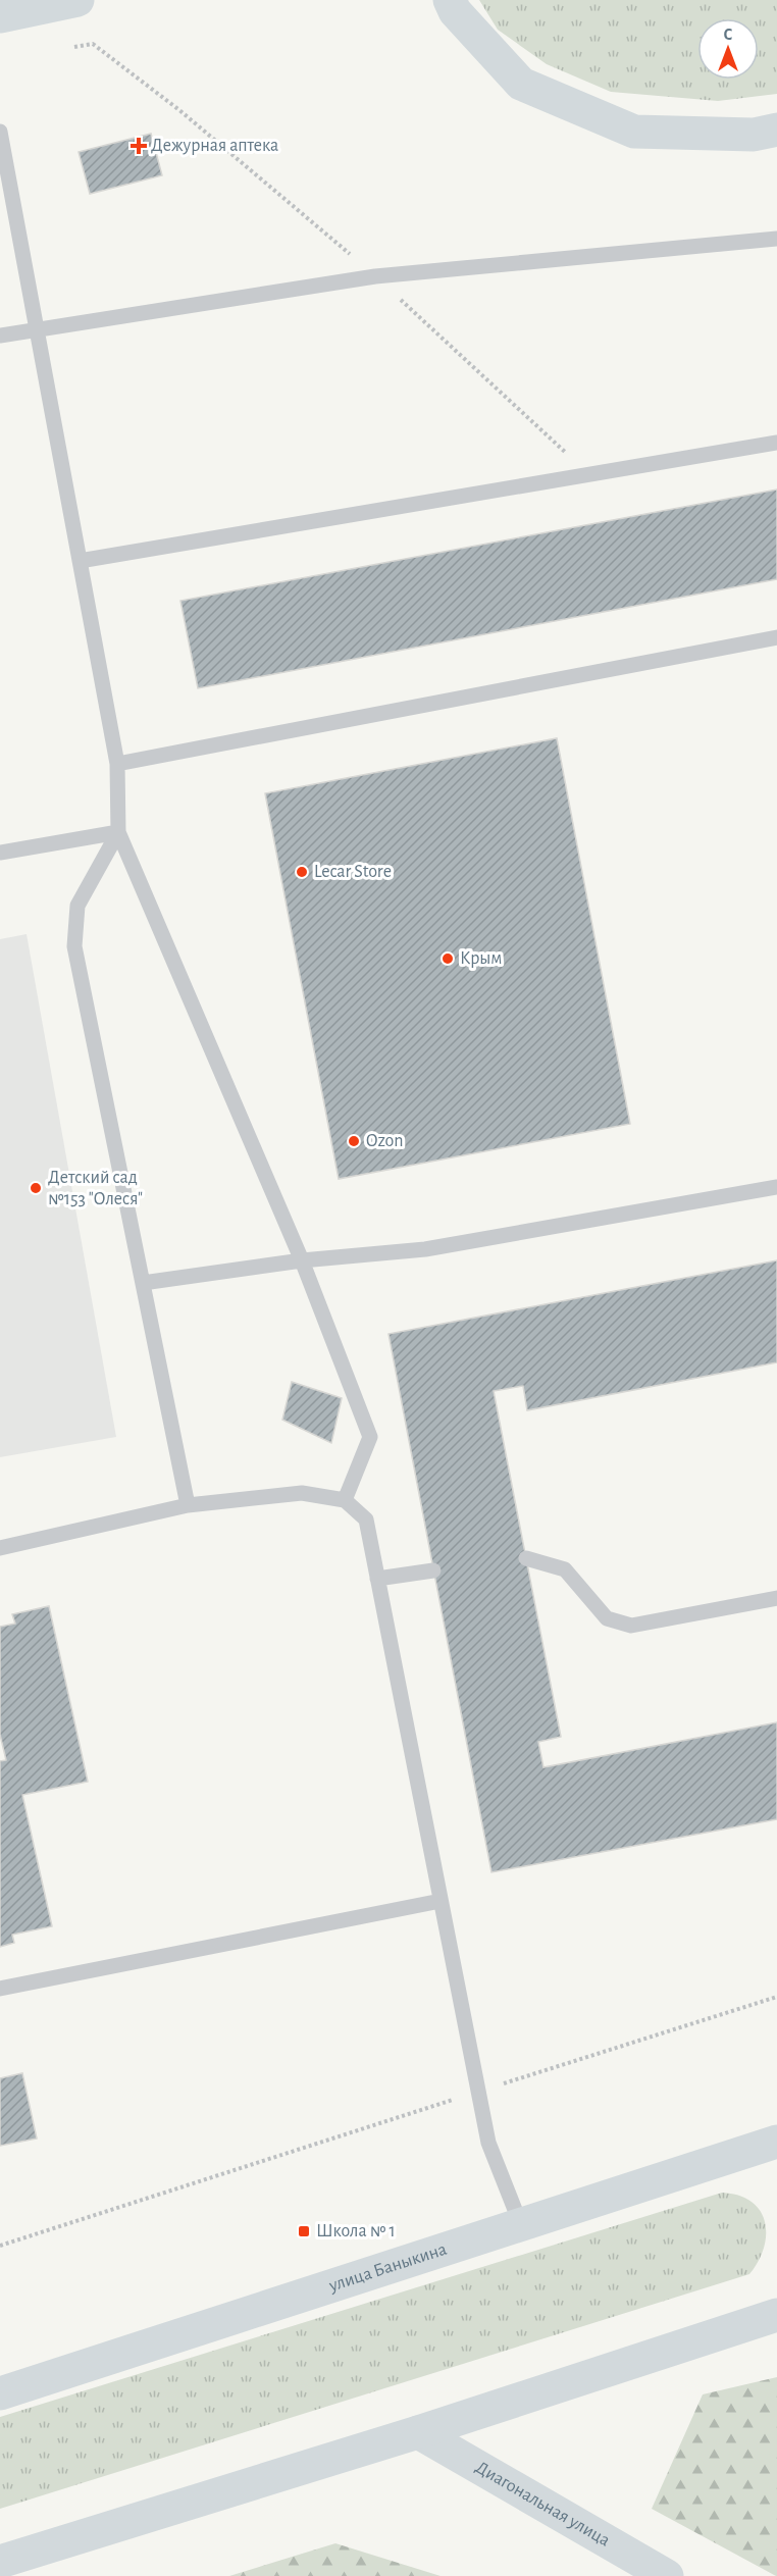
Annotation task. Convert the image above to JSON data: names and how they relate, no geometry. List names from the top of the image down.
{
  "streets": {
    "main road": ["улица Баныкина", "Диагональная улица"]
  },
  "places": {
    "health": ["Дежурная аптека"],
    "other": [
      "Lecar Store",
      "Крым",
      "Ozon",
      "Детский сад №153 \"Олеся\""
    ],
    "transit": ["Школа № 1"]
  },
  "north": "top"
}
